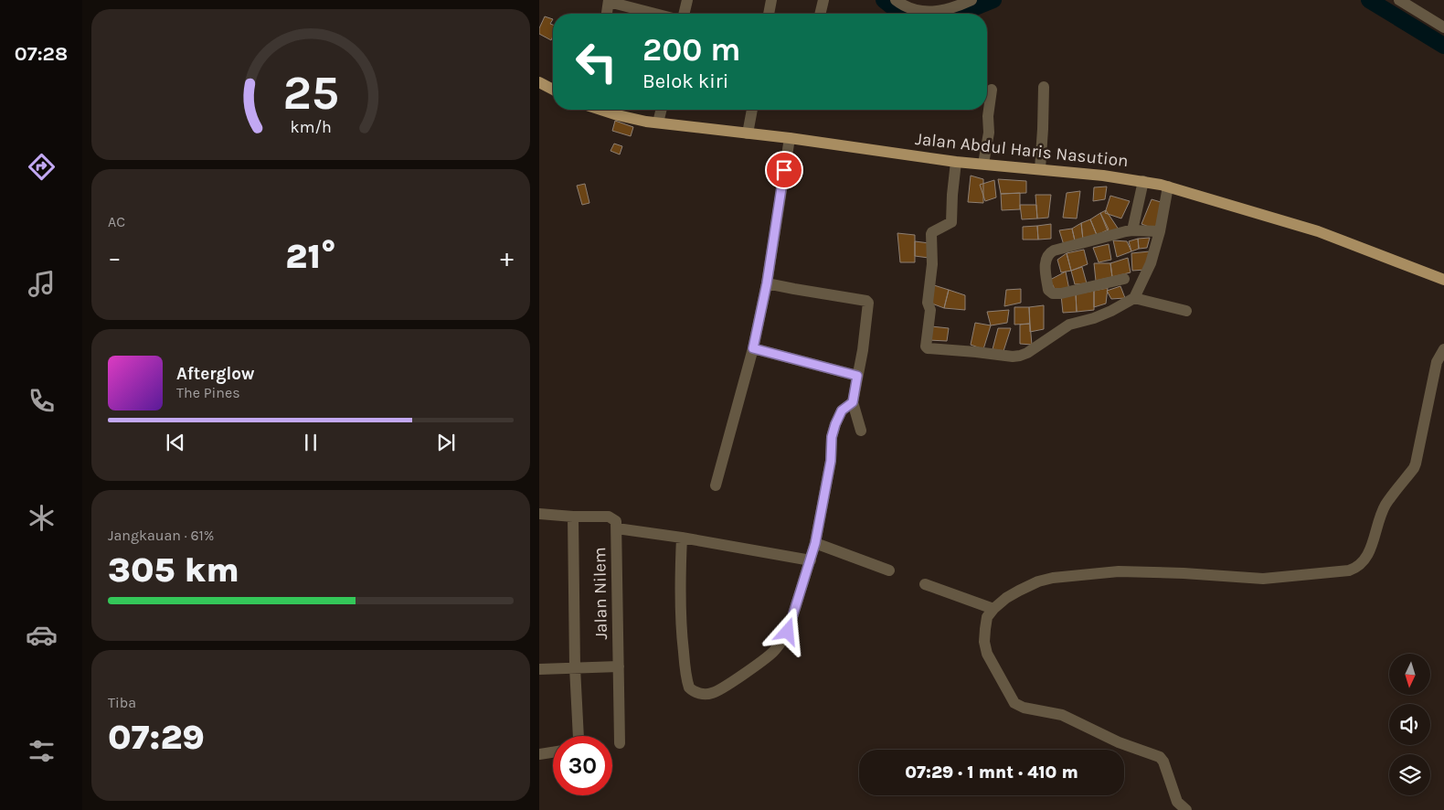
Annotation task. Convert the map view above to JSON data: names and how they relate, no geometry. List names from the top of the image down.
{
  "streets": {
    "main road": ["Jalan Abdul Haris Nasution"],
    "street": ["Jalan Nilem"]
  },
  "north": "bottom",
  "page": {
    "tabs": "07:28",
    "turn": ["200 m", "Belok kiri"],
    "tile": [
      "AC",
      ["Jangkauan · 61%", "305 km"],
      ["Tiba", "07:29"]
    ],
    "heat": ["−", "21°", "+"],
    "song": ["Afterglow", "The Pines"],
    "limit": "30",
    "trip": "07:29 · 1 mnt · 410 m",
    "gauge": ["25", "km/h"]
  }
}
